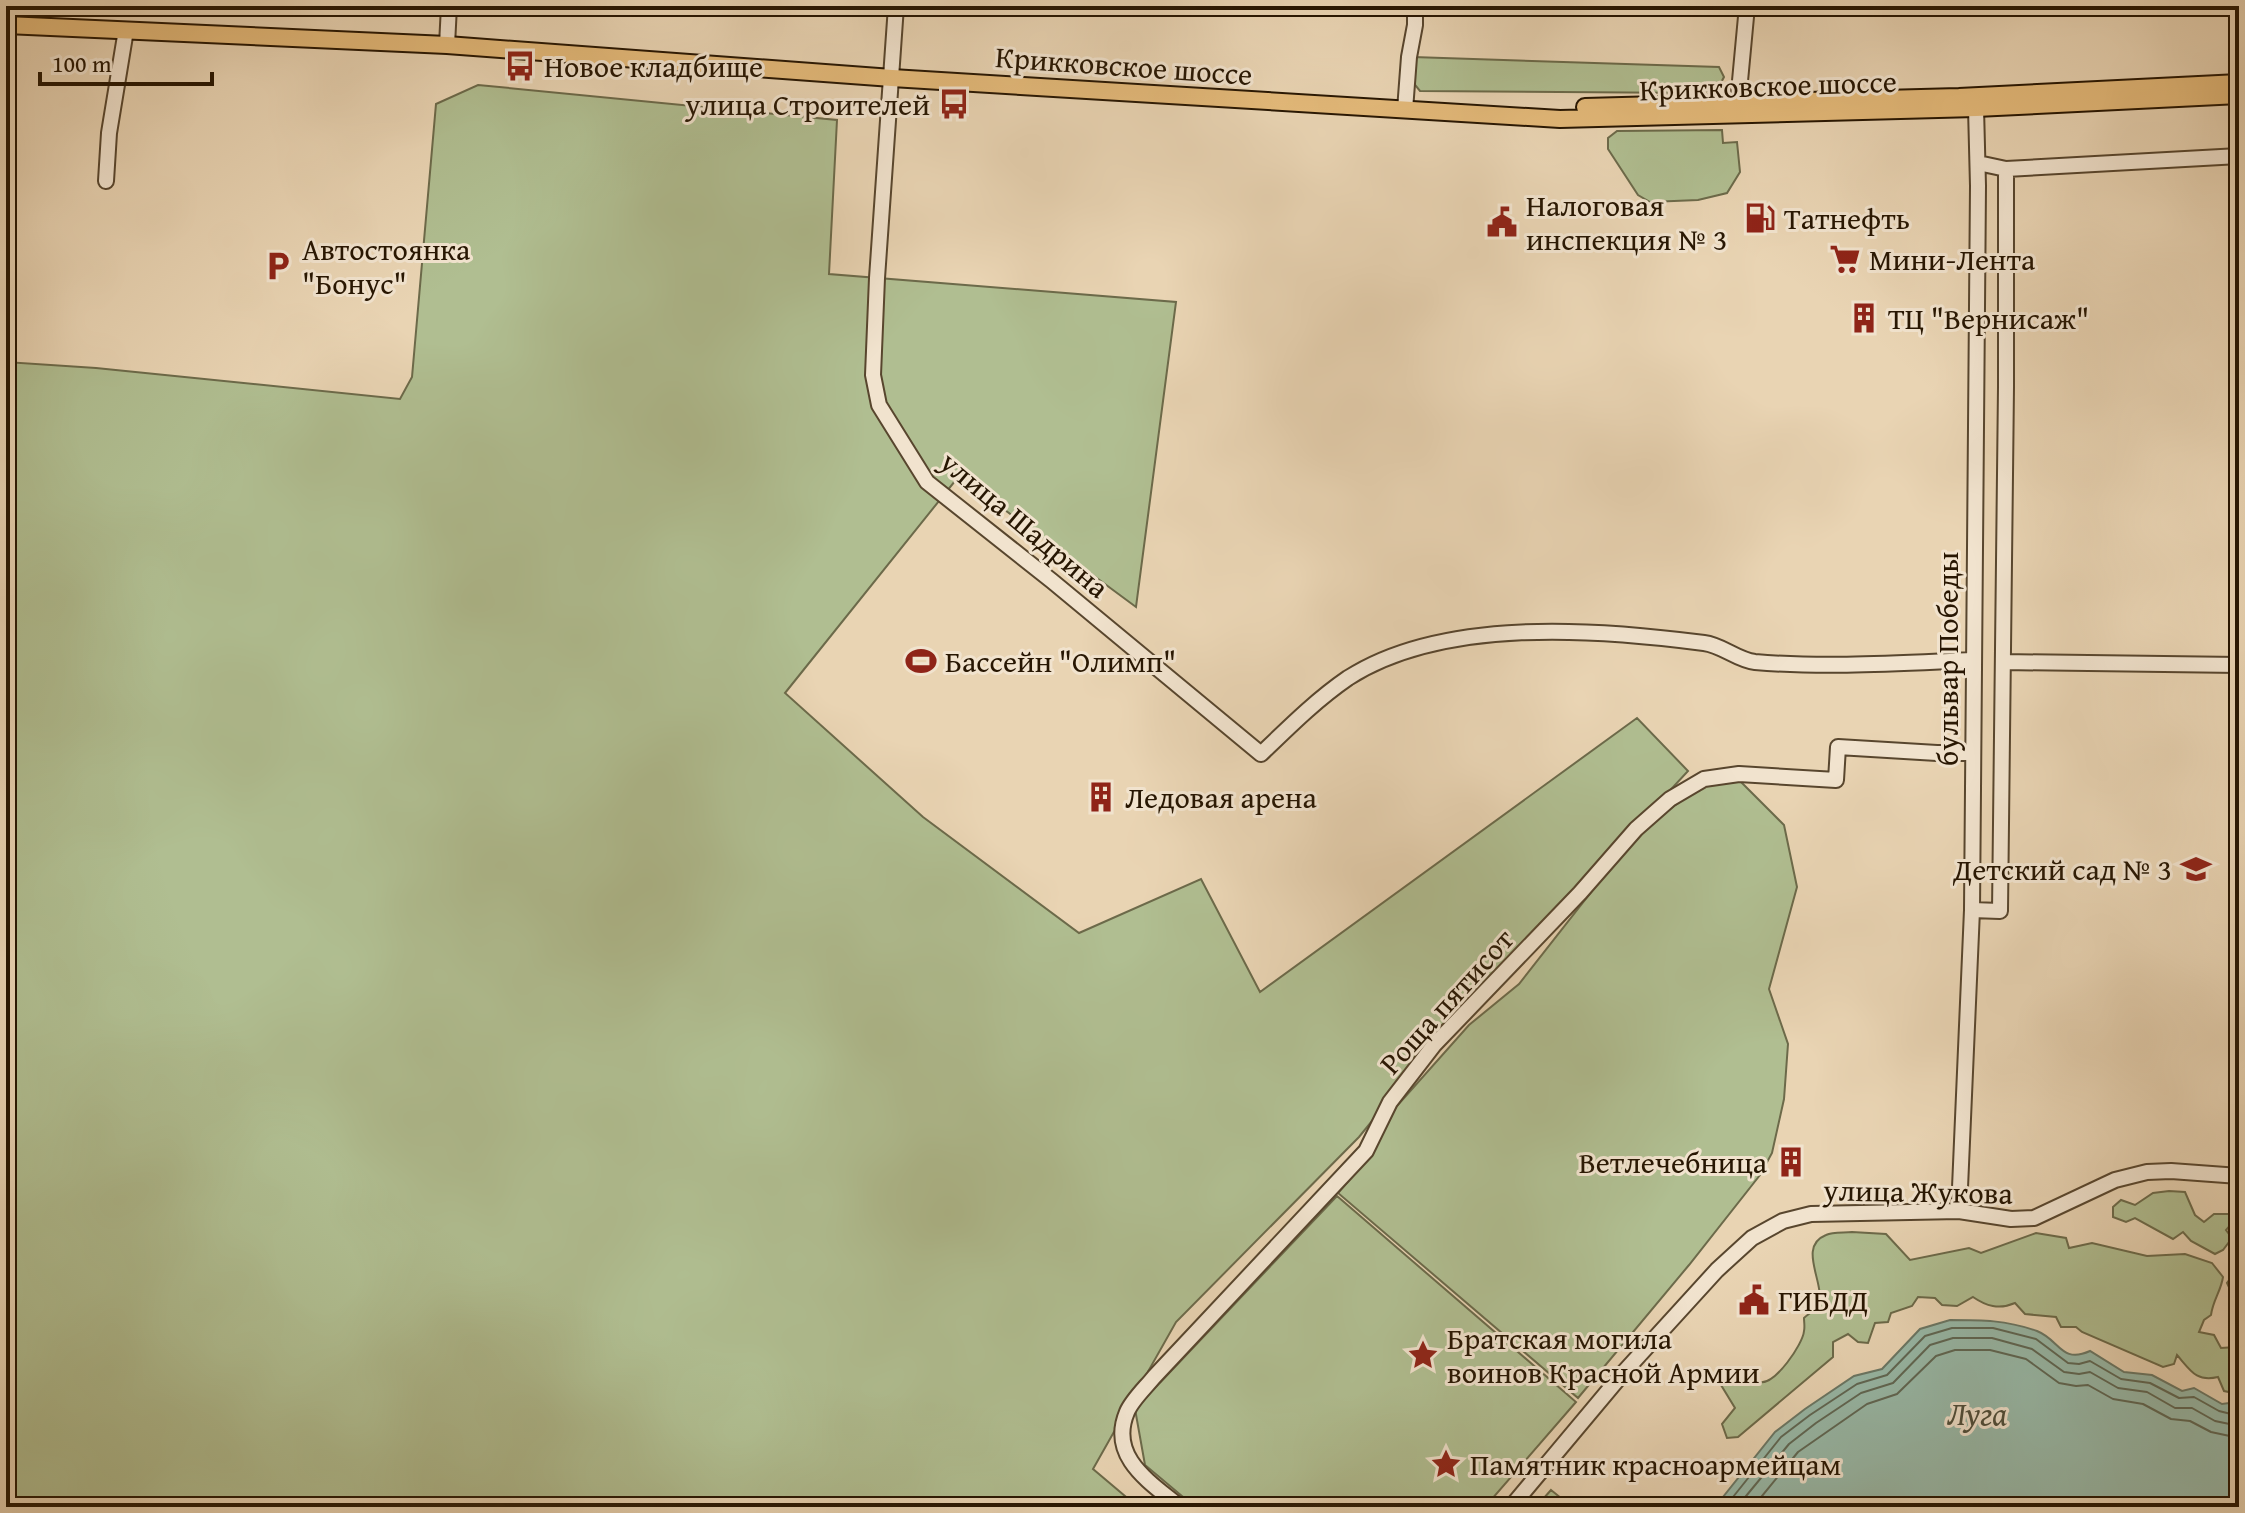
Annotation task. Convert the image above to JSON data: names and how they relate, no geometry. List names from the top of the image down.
{
  "streets": {
    "main road": ["Крикковское шоссе"],
    "street": [
      "улица Шадрина",
      "бульвар Победы",
      "Роща пятисот",
      "улица Жукова"
    ]
  },
  "crossings": [
    ["Крикковское шоссе", "улица Шадрина"],
    ["Крикковское шоссе", "бульвар Победы"],
    ["улица Шадрина", "бульвар Победы"],
    ["бульвар Победы", "Роща пятисот"],
    ["бульвар Победы", "улица Жукова"]
  ],
  "water": ["Луга"],
  "places": {
    "bus stop": ["Новое кладбище", "улица Строителей"],
    "fuel station": ["Татнефть"],
    "public building": ["Налоговая инспекция № 3", "ГИБДД"],
    "supermarket": ["Мини-Лента"],
    "parking": ["Автостоянка \"Бонус\""],
    "building": ["ТЦ \"Вернисаж\"", "Ледовая арена", "Ветлечебница"],
    "sports": ["Бассейн \"Олимп\""],
    "school or university": ["Детский сад № 3"],
    "place": ["Братская могила воинов Красной Армии", "Памятник красноармейцам"]
  },
  "scale_bar": "100 m"
}
